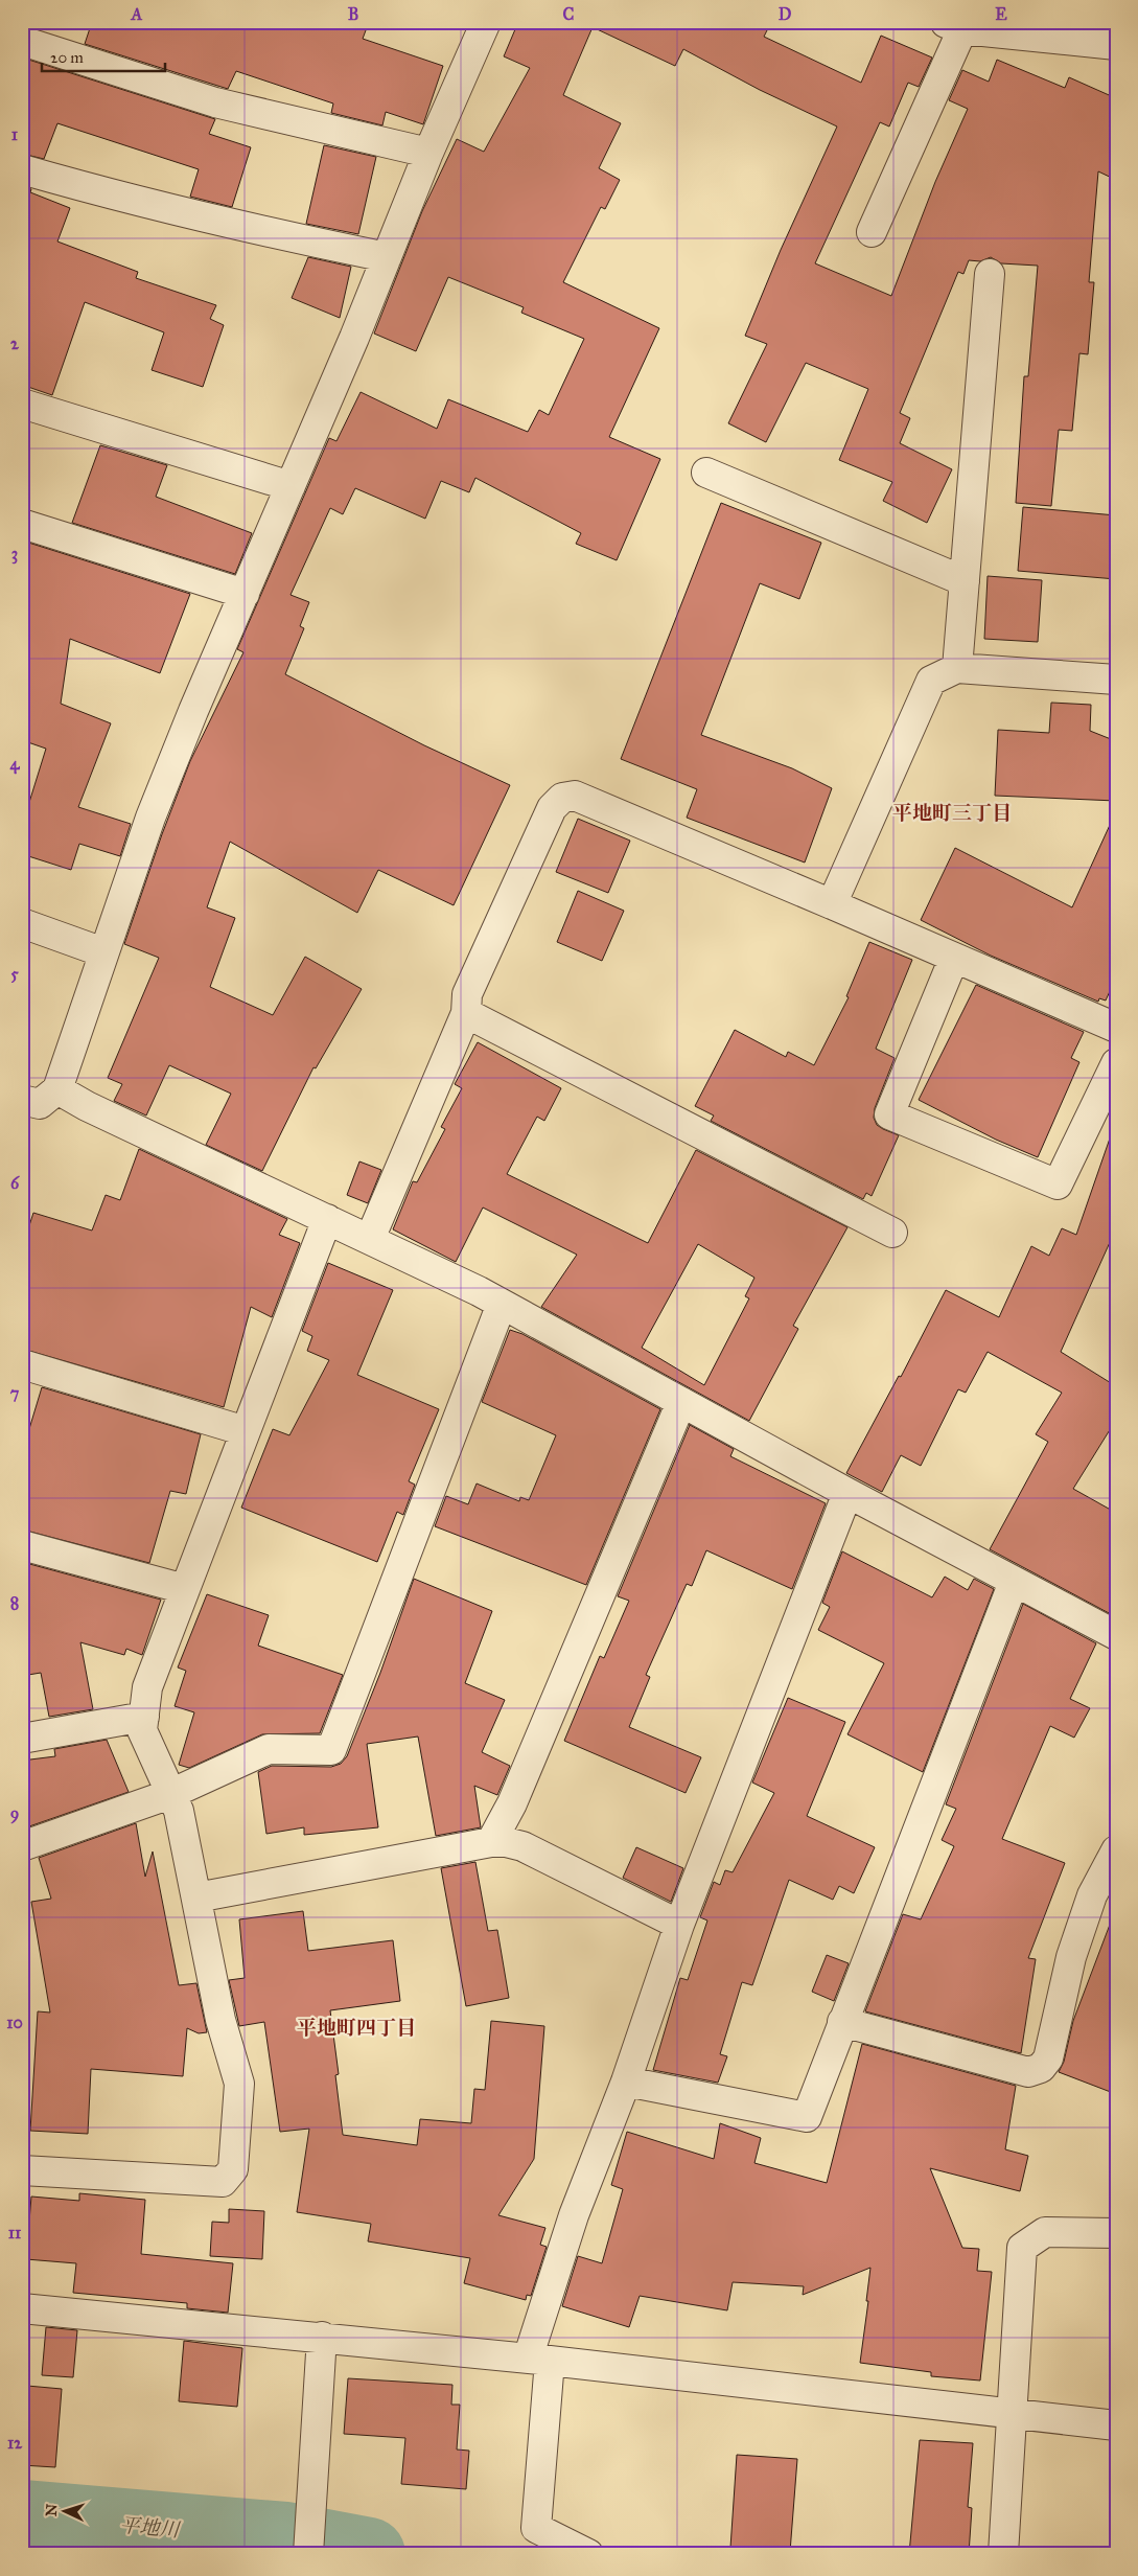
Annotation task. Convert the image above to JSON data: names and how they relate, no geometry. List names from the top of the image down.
{
  "districts": ["平地町三丁目", "平地町四丁目"],
  "water": ["平地川"],
  "scale_bar": "20 m",
  "north": "left",
  "grid": {
    "columns": [
      "A",
      "B",
      "C",
      "D",
      "E"
    ],
    "rows": [
      "1",
      "2",
      "3",
      "4",
      "5",
      "6",
      "7",
      "8",
      "9",
      "10",
      "11",
      "12"
    ]
  }
}
